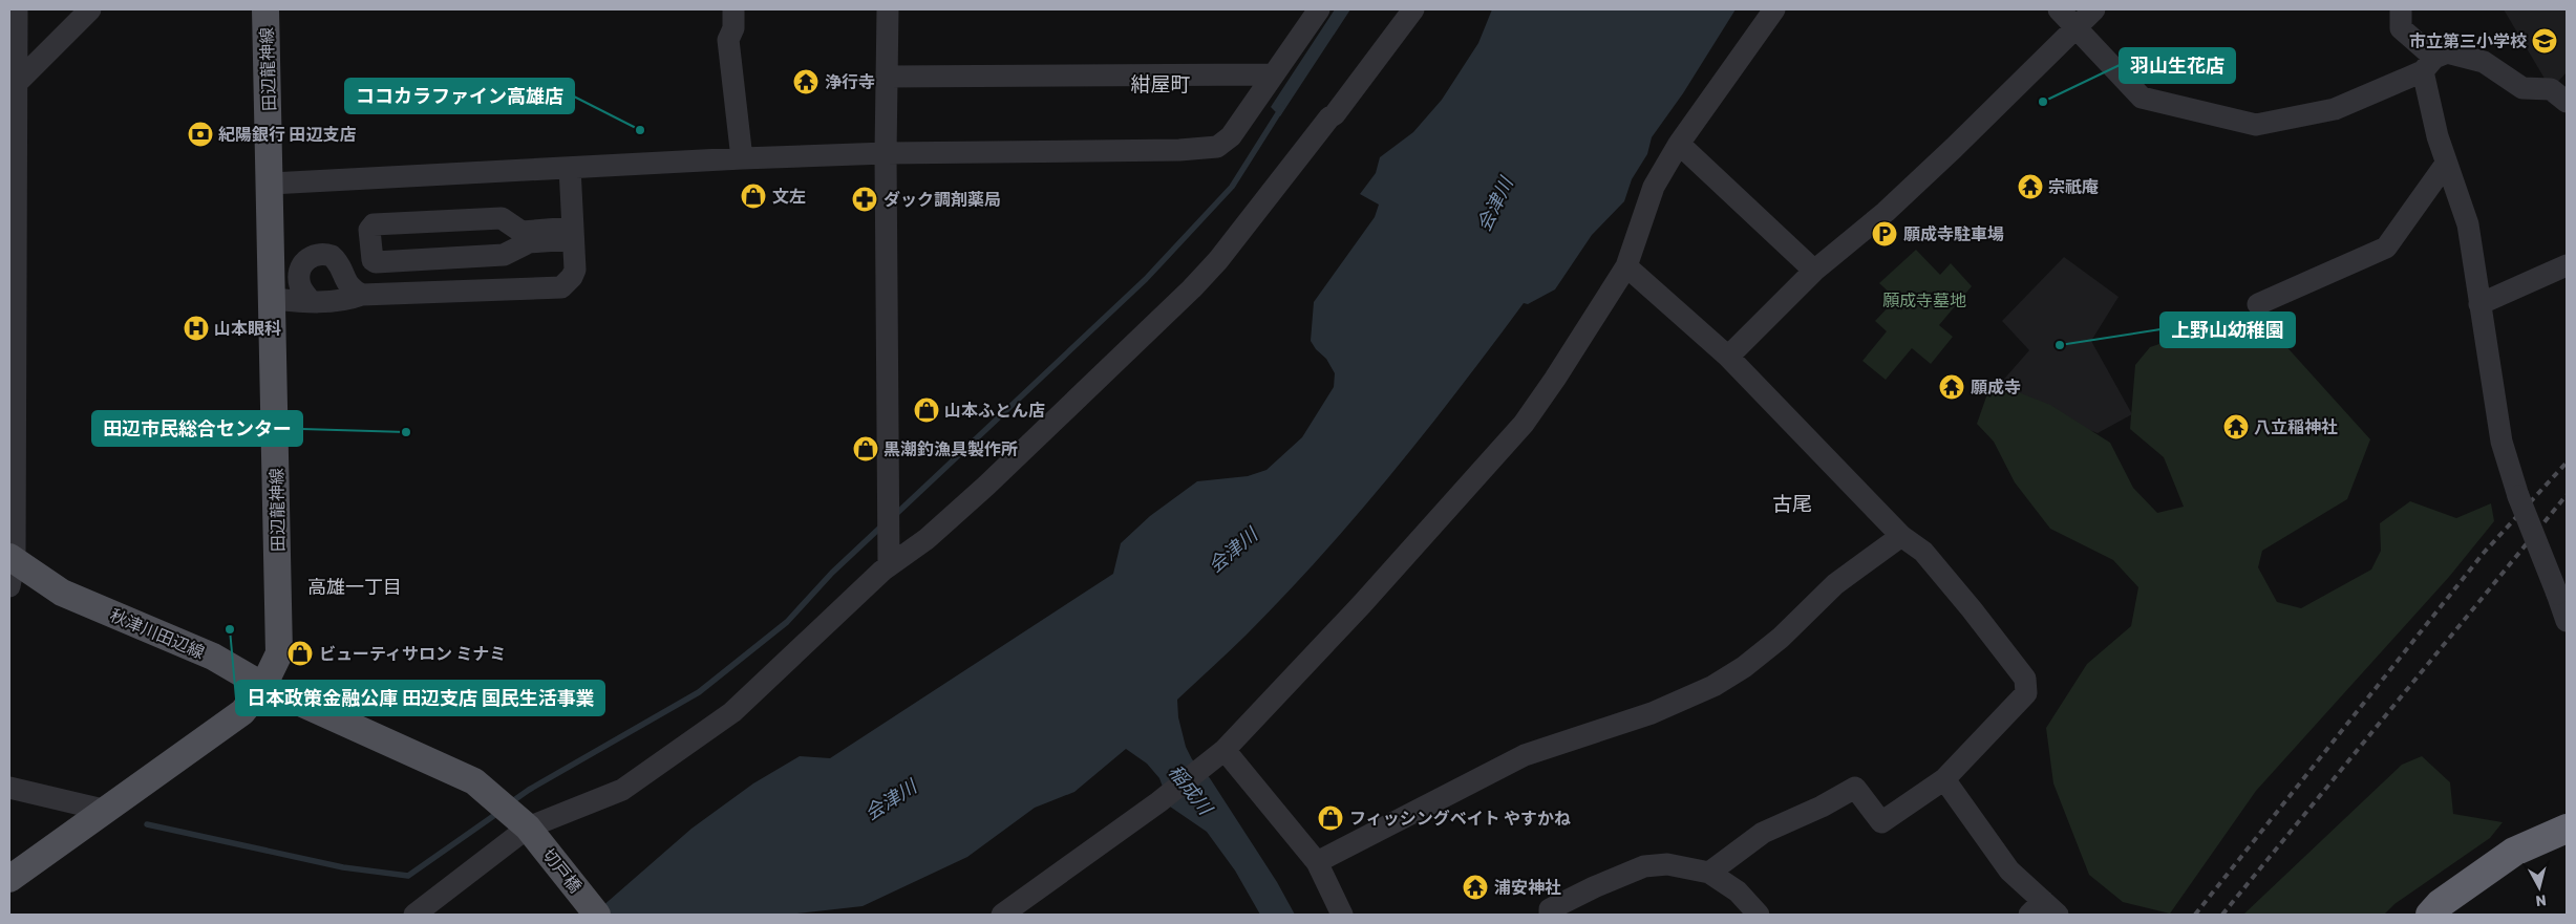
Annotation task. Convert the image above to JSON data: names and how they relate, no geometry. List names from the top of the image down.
{
  "streets": {
    "main road": ["田辺龍神線", "秋津川田辺線", "切戸橋"]
  },
  "crossings": [
    ["田辺龍神線", "秋津川田辺線"],
    ["秋津川田辺線", "切戸橋"]
  ],
  "districts": ["紺屋町", "古尾", "高雄一丁目"],
  "water": ["会津川", "稲成川"],
  "parks": ["願成寺墓地"],
  "places": {
    "school or university": ["市立第三小学校"],
    "temple": [
      "浄行寺",
      "宗祇庵",
      "願成寺",
      "八立稲神社",
      "浦安神社"
    ],
    "other": [
      "羽山生花店",
      "ココカラファイン高雄店",
      "上野山幼稚園",
      "田辺市民総合センター",
      "日本政策金融公庫 田辺支店 国民生活事業"
    ],
    "bank": ["紀陽銀行 田辺支店"],
    "shop": [
      "文左",
      "山本ふとん店",
      "黒潮釣漁具製作所",
      "ビューティサロン ミナミ",
      "フィッシングベイト やすかね"
    ],
    "pharmacy": ["ダック調剤薬局"],
    "parking": ["願成寺駐車場"],
    "hospital": ["山本眼科"]
  },
  "north": "bottom"
}
